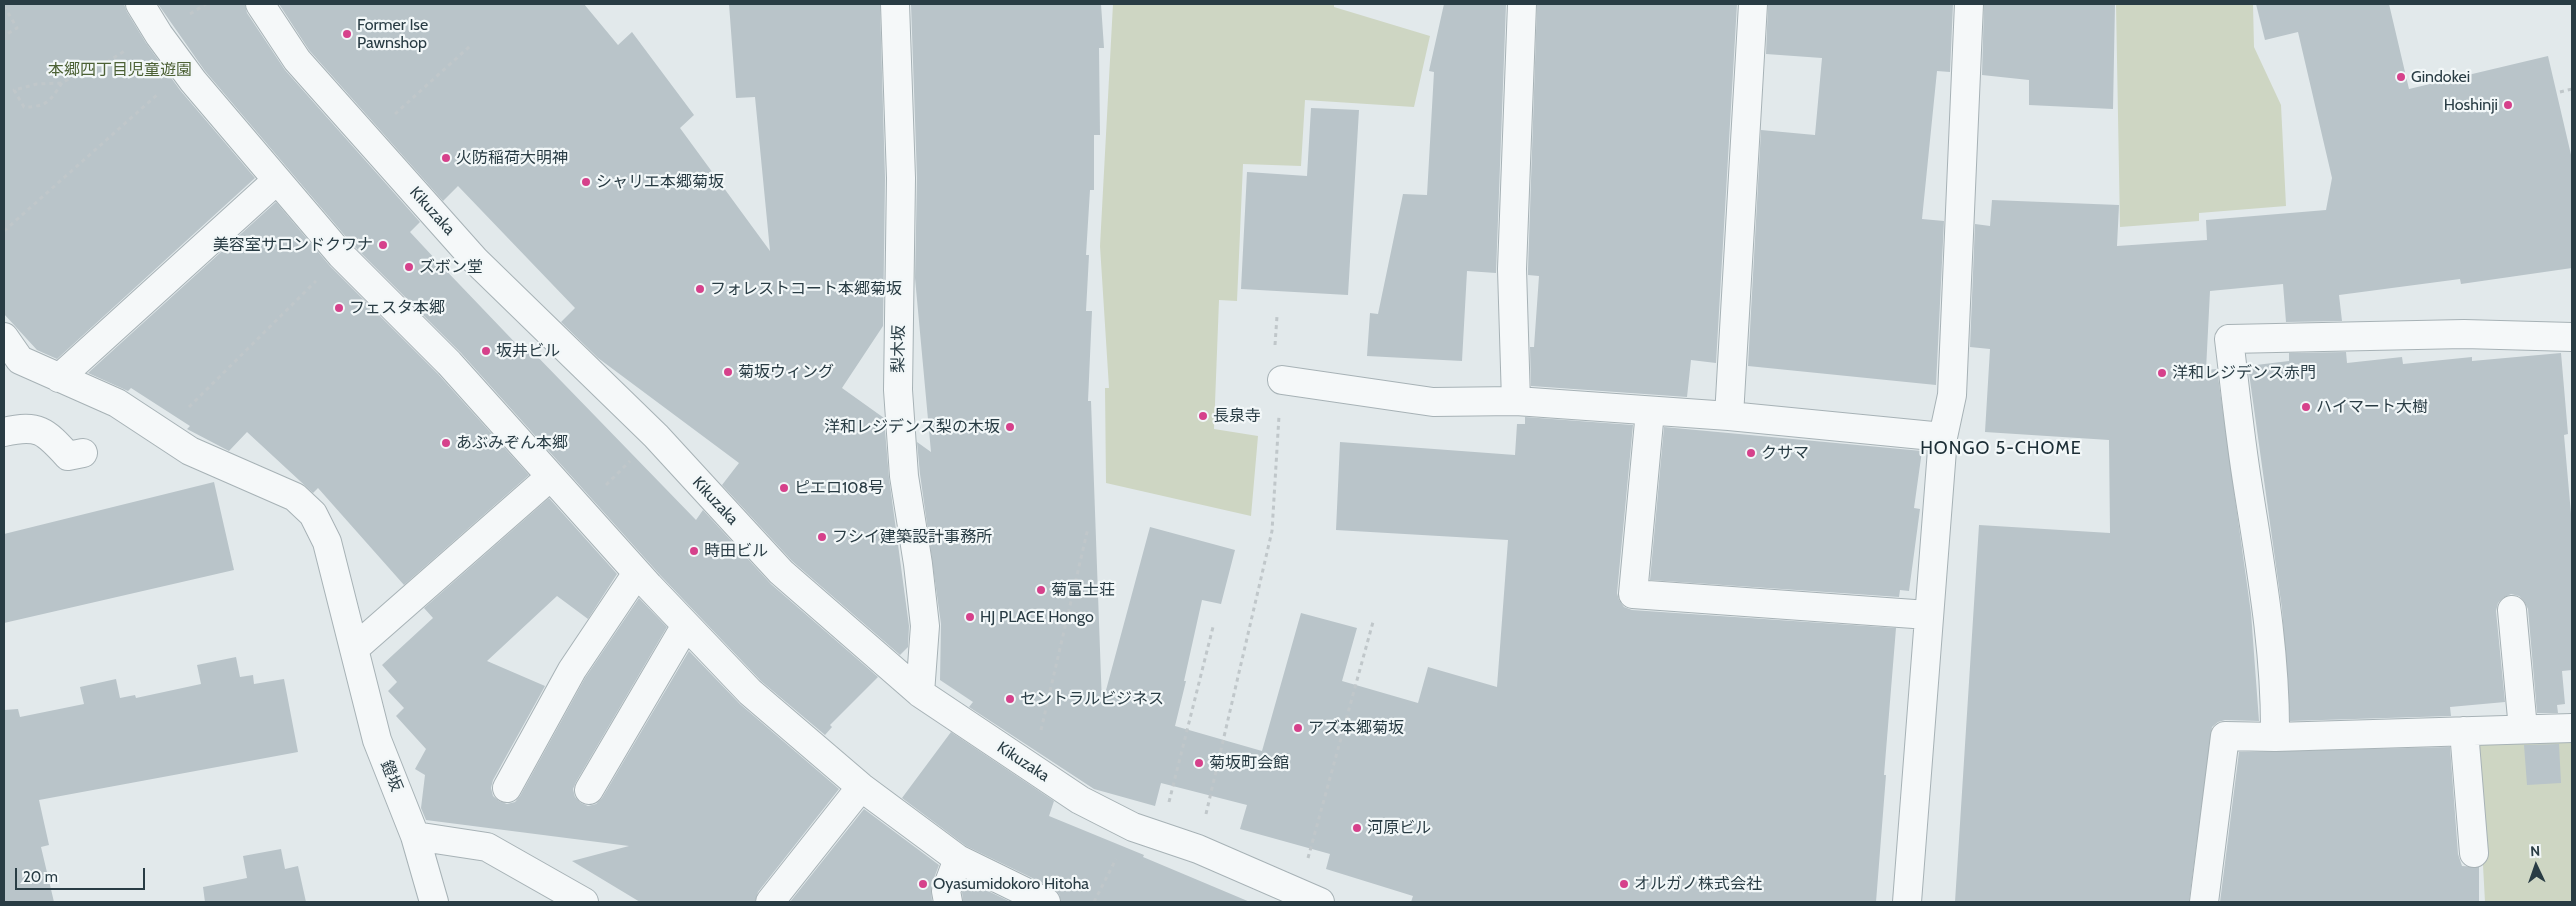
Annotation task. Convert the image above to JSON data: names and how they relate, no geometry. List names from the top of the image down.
{
  "streets": {
    "street": ["Kikuzaka", "梨木坂", "鐙坂"]
  },
  "crossings": [
    ["Kikuzaka", "梨木坂"]
  ],
  "districts": ["HONGO 5-CHOME"],
  "parks": ["本郷四丁目児童遊園"],
  "places": [
    "Former Ise Pawnshop",
    "Gindokei",
    "Hoshinji",
    "火防稲荷大明神",
    "シャリエ本郷菊坂",
    "美容室サロンドクワナ",
    "ズボン堂",
    "フォレストコート本郷菊坂",
    "フェスタ本郷",
    "坂井ビル",
    "菊坂ウィング",
    "洋和レジデンス赤門",
    "ハイマート大樹",
    "長泉寺",
    "洋和レジデンス梨の木坂",
    "あぶみぞん本郷",
    "クサマ",
    "ピエロ108号",
    "フシイ建築設計事務所",
    "時田ビル",
    "菊富士荘",
    "HJ PLACE Hongo",
    "セントラルビジネス",
    "アズ本郷菊坂",
    "菊坂町会館",
    "河原ビル",
    "Oyasumidokoro Hitoha",
    "オルガノ株式会社"
  ],
  "scale_bar": "20 m",
  "north": "top"
}
